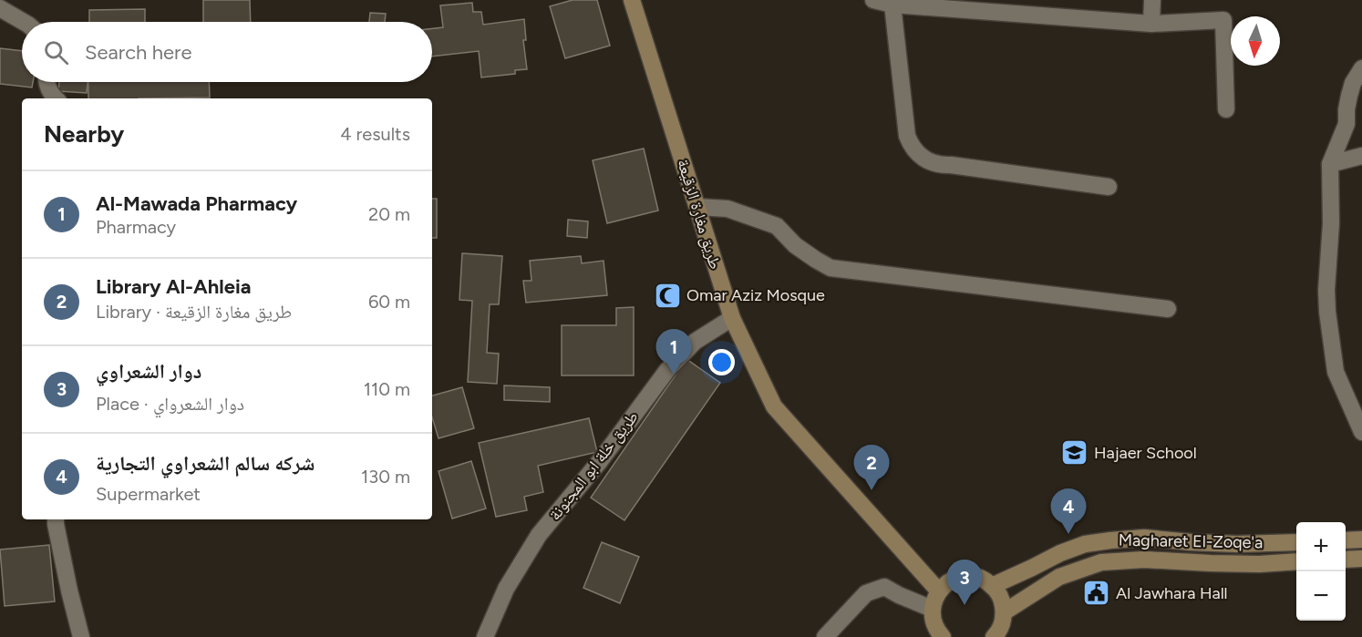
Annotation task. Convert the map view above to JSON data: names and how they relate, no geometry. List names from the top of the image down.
{
  "streets": {
    "street": ["طريق مغارة الزقيعة", "طريق خلة ابو المجنونة", "Magharet El-Zoqe'a"]
  },
  "crossings": [
    ["طريق مغارة الزقيعة", "طريق خلة ابو المجنونة"]
  ],
  "places": {
    "mosque": ["Omar Aziz Mosque"],
    "school or university": ["Hajaer School"],
    "public building": ["Al Jawhara Hall"]
  },
  "north": "bottom",
  "page": {
    "search": "Search here",
    "heading": ["Nearby", "4 results"],
    "list": [
      {
        "mark": "1",
        "name": "Al-Mawada Pharmacy",
        "note": "Pharmacy",
        "value": "20 m"
      },
      {
        "mark": "2",
        "name": "Library Al-Ahleia",
        "note": "Library · طريق مغارة الزقيعة",
        "value": "60 m"
      },
      {
        "mark": "3",
        "name": "دوار الشعراوي",
        "note": "Place · دوار الشعرواي",
        "value": "110 m"
      },
      {
        "mark": "4",
        "name": "شركه سالم الشعراوي التجارية",
        "note": "Supermarket",
        "value": "130 m"
      }
    ],
    "pins": [
      "1",
      "2",
      "4",
      "3"
    ],
    "map_buttons": ["+", "−"]
  }
}
